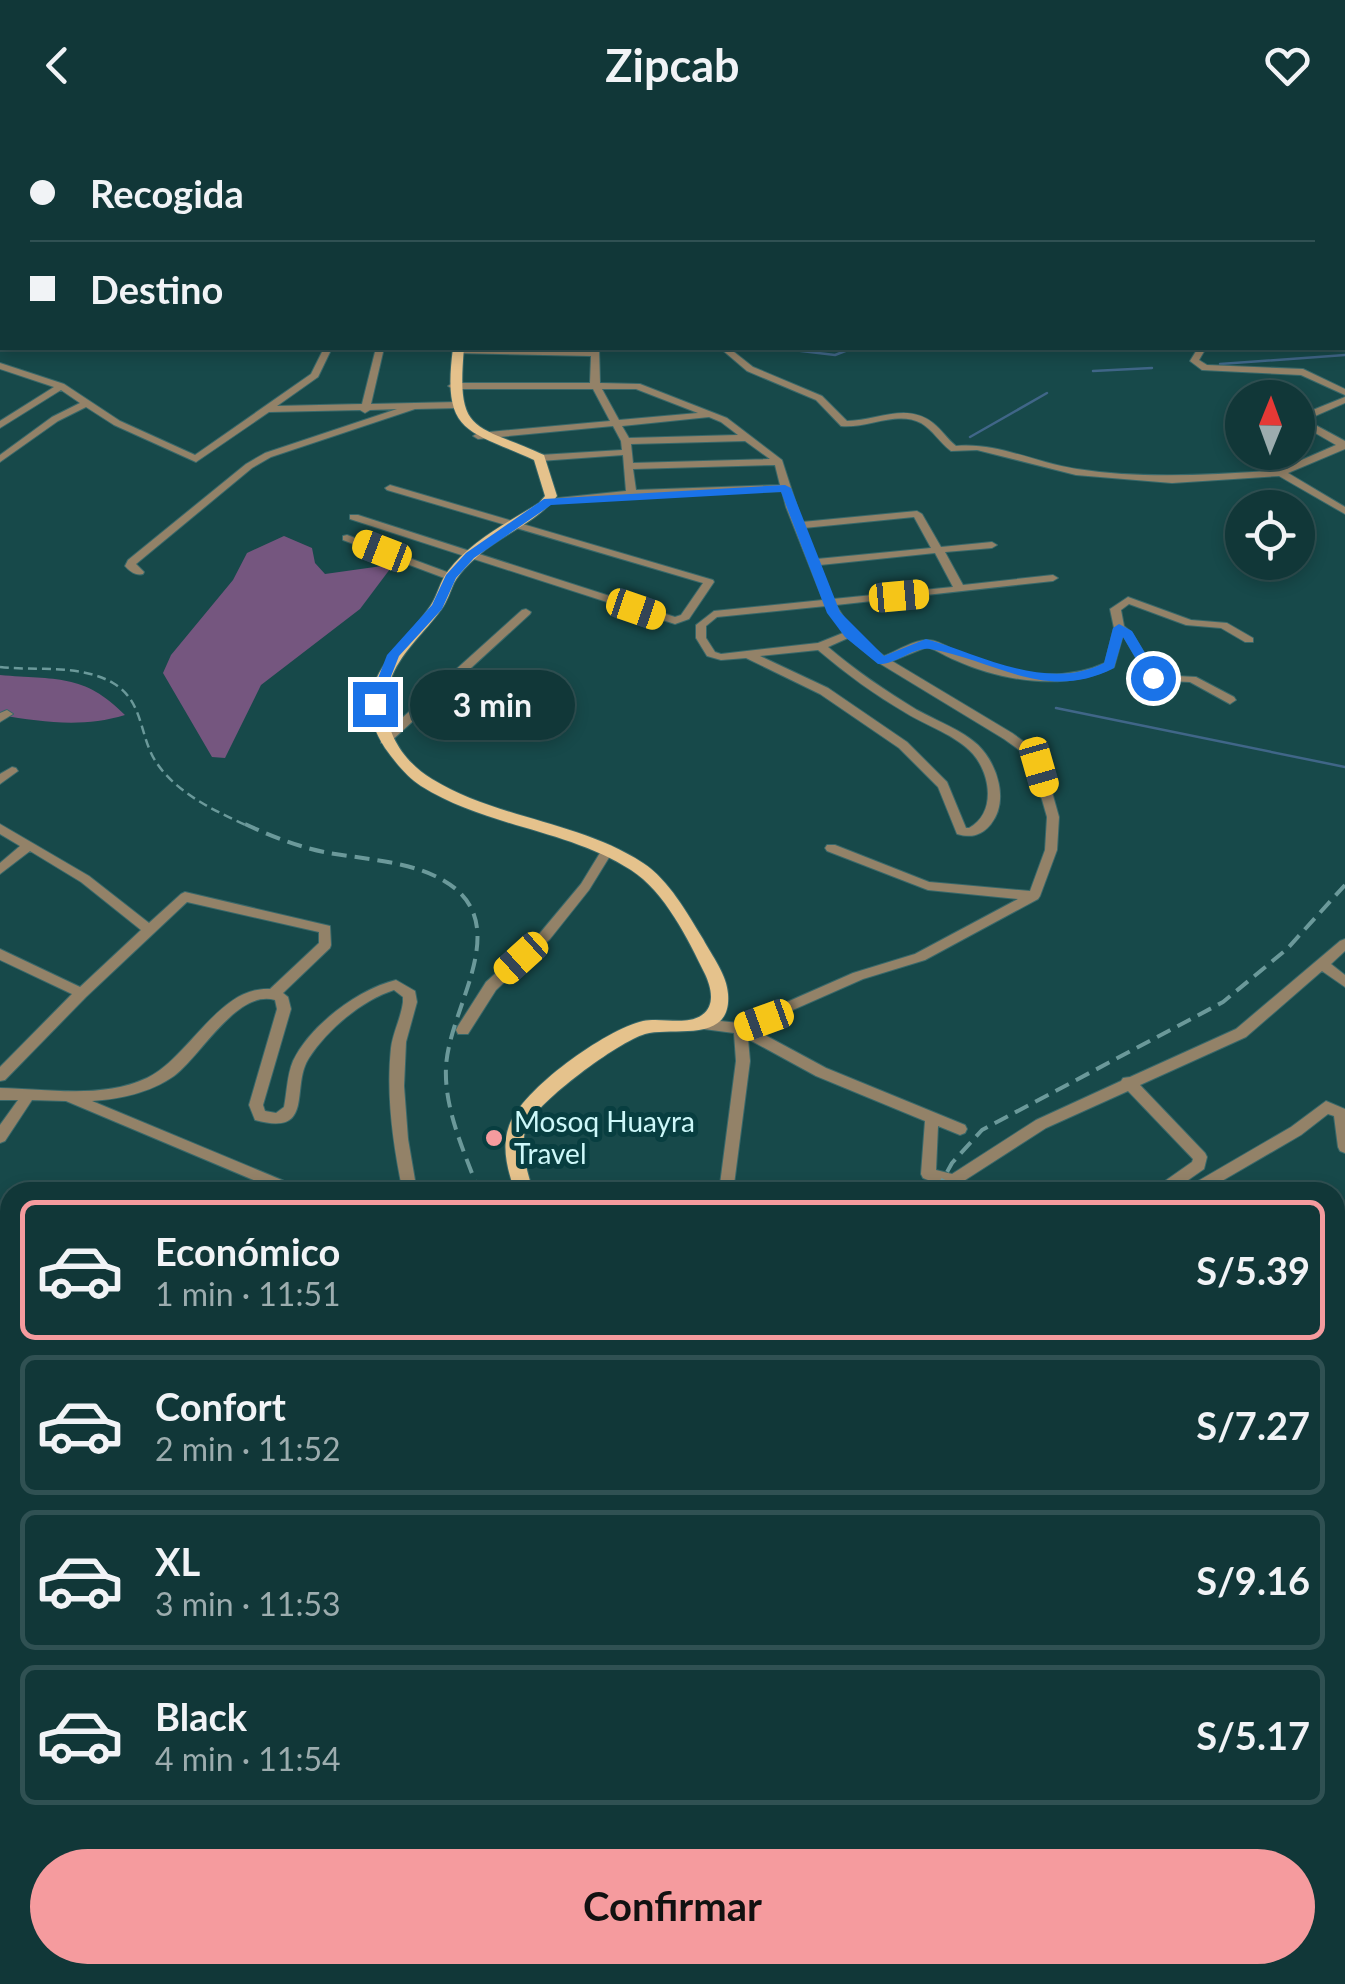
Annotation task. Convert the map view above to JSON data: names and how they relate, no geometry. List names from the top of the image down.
{
  "places": ["Mosoq Huayra Travel"],
  "north": "top",
  "page": {
    "header": "Zipcab",
    "banner": ["Recogida", "Destino"],
    "bubble": "3 min",
    "list": [
      {
        "name": "Económico",
        "note": "1 min · 11:51",
        "value": "S/5.39"
      },
      {
        "name": "Confort",
        "note": "2 min · 11:52",
        "value": "S/7.27"
      },
      {
        "name": "XL",
        "note": "3 min · 11:53",
        "value": "S/9.16"
      },
      {
        "name": "Black",
        "note": "4 min · 11:54",
        "value": "S/5.17"
      }
    ],
    "buttons": "Confirmar"
  }
}
